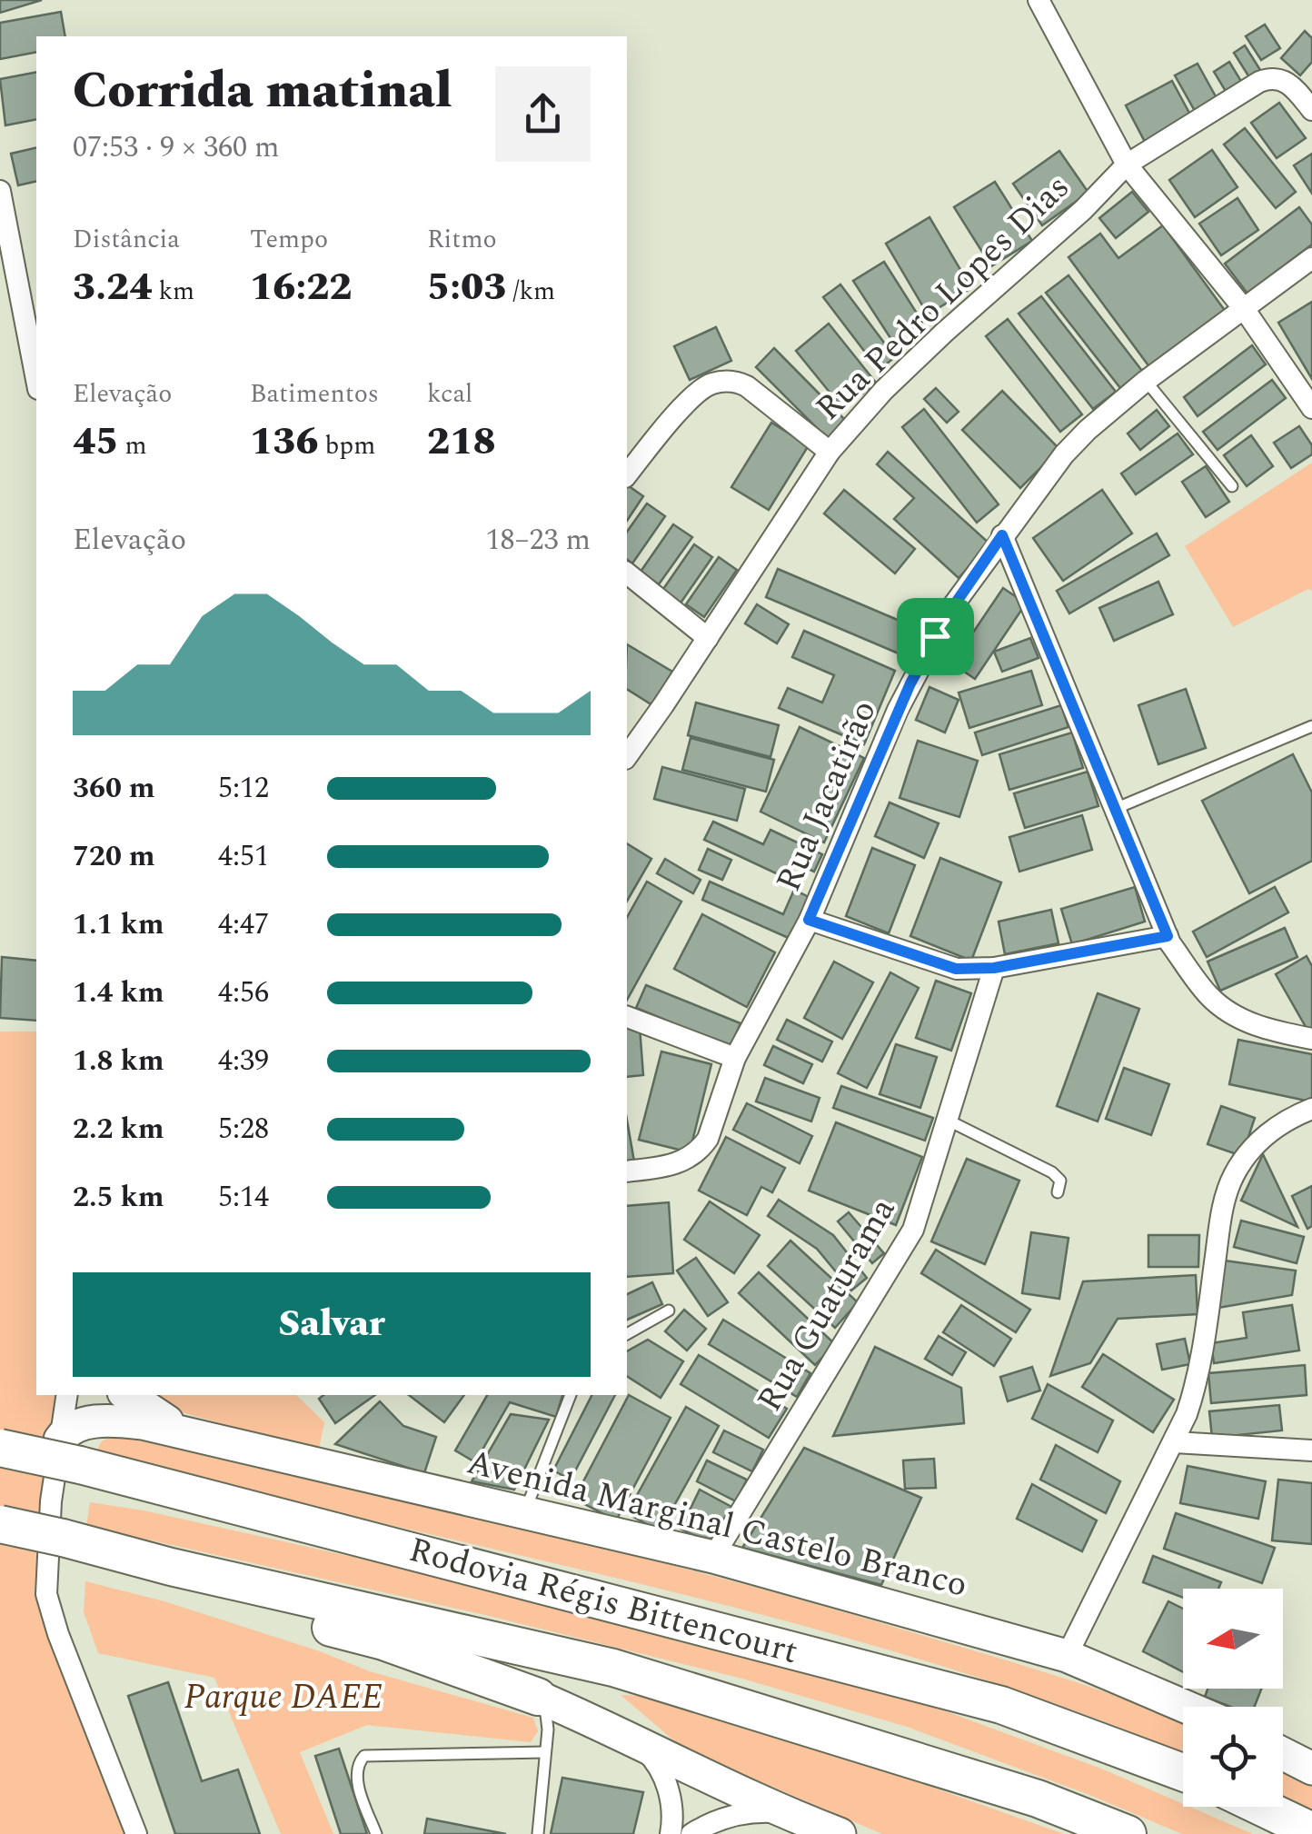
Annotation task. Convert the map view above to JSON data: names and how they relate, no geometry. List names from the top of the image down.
{
  "streets": {
    "highway": ["Rodovia Régis Bittencourt"],
    "main road": ["Avenida Marginal Castelo Branco"],
    "street": ["Rua Pedro Lopes Dias", "Rua Jacatirão", "Rua Guaturama"]
  },
  "crossings": [
    ["Rua Guaturama", "Avenida Marginal Castelo Branco"],
    ["Avenida Marginal Castelo Branco", "Rodovia Régis Bittencourt"]
  ],
  "parks": ["Parque DAEE"],
  "north": "left",
  "page": {
    "heading": ["Corrida matinal", "07:53 · 9 × 360 m"],
    "stats": [
      ["Distância", "3.24 km"],
      ["Tempo", "16:22"],
      ["Ritmo", "5:03 /km"],
      ["Elevação", "45 m"],
      ["Batimentos", "136 bpm"],
      ["kcal", "218"]
    ],
    "chart": ["Elevação", "18–23 m"],
    "list": [
      {
        "name": "360 m",
        "note": "5:12"
      },
      {
        "name": "720 m",
        "note": "4:51"
      },
      {
        "name": "1.1 km",
        "note": "4:47"
      },
      {
        "name": "1.4 km",
        "note": "4:56"
      },
      {
        "name": "1.8 km",
        "note": "4:39"
      },
      {
        "name": "2.2 km",
        "note": "5:28"
      },
      {
        "name": "2.5 km",
        "note": "5:14"
      }
    ],
    "buttons": "Salvar"
  }
}
